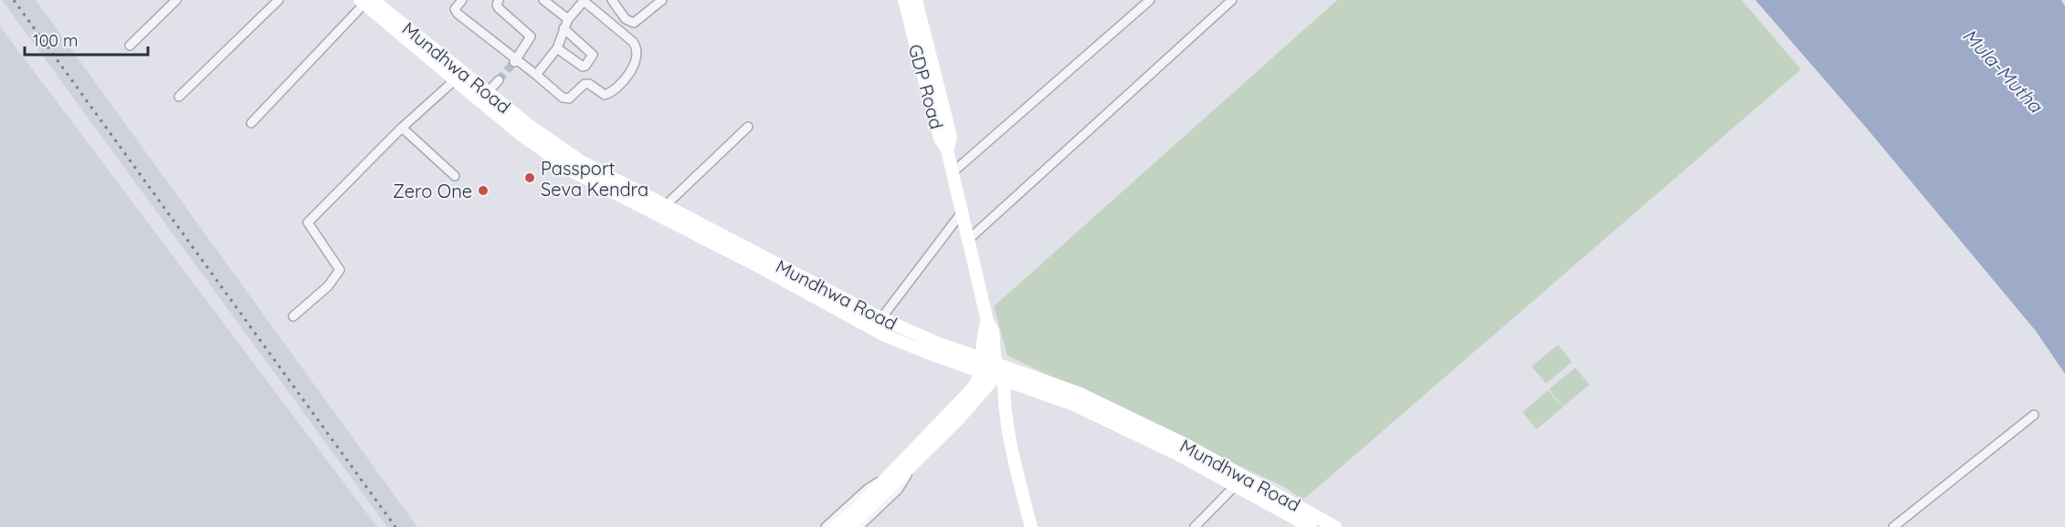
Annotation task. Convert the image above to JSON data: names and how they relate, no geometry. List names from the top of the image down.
{
  "streets": {
    "main road": ["Mundhwa Road", "GDP Road"]
  },
  "water": ["Mula-Mutha"],
  "places": ["Passport Seva Kendra", "Zero One"],
  "scale_bar": "100 m"
}
